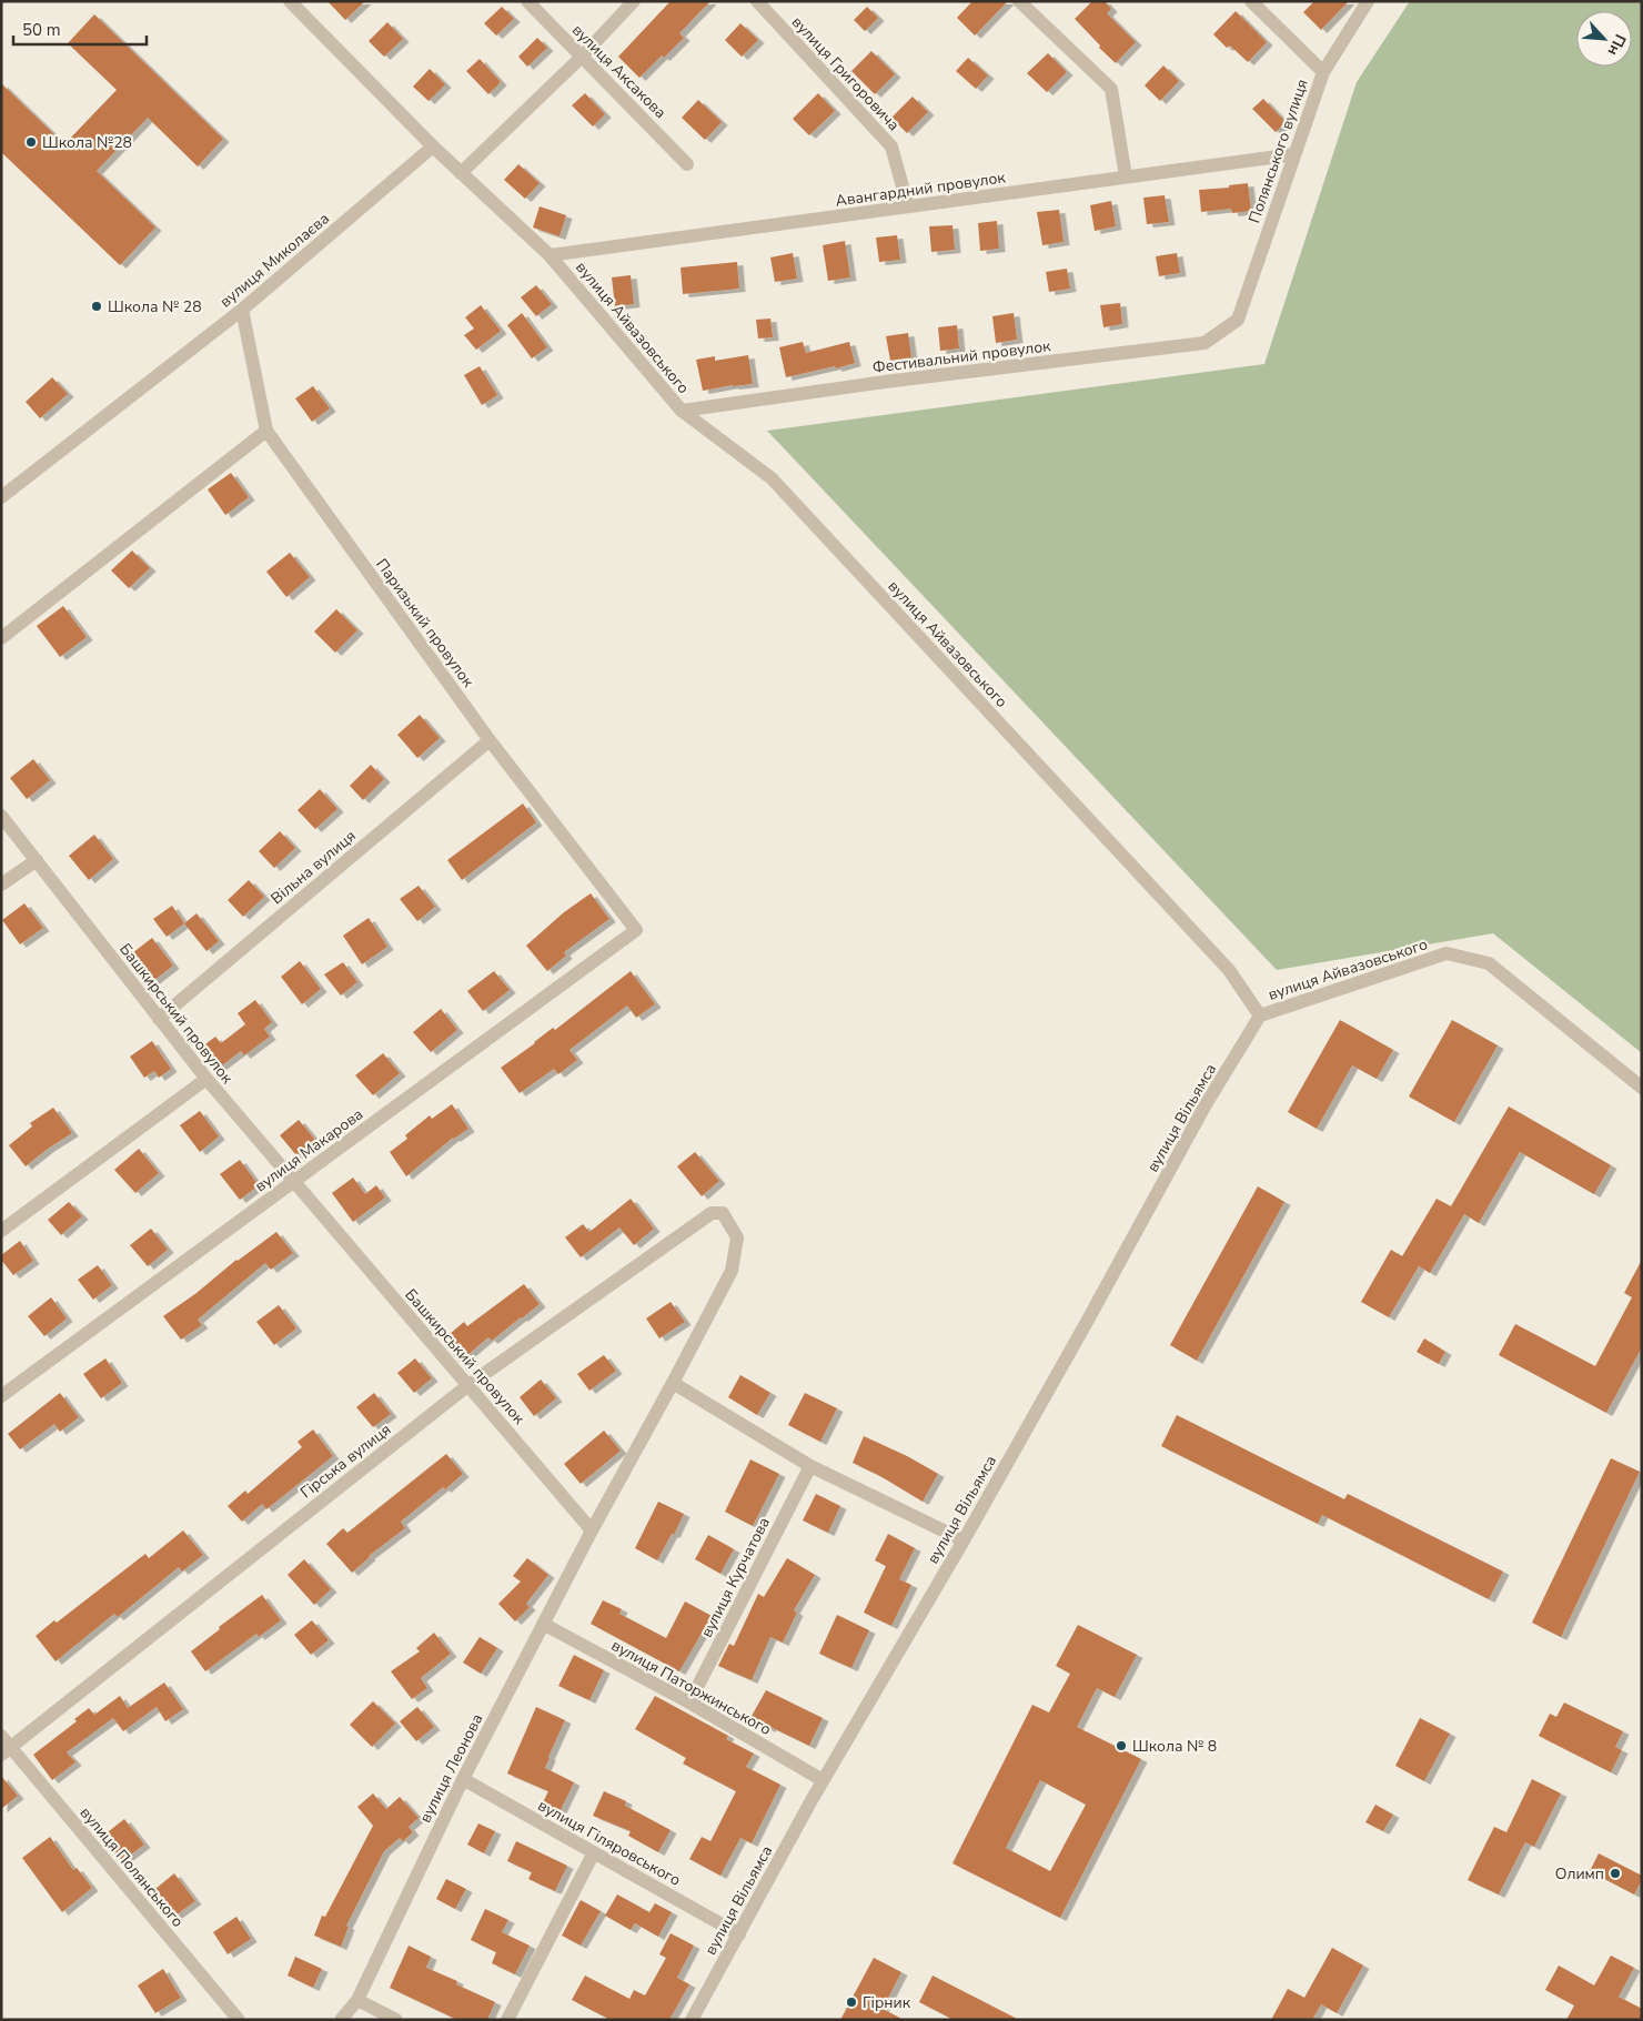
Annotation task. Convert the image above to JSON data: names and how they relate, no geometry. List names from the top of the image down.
{
  "streets": {
    "street": [
      "вулиця Аксакова",
      "вулиця Григоровича",
      "Полянського вулиця",
      "Авангардний провулок",
      "вулиця Миколаєва",
      "вулиця Айвазовського",
      "Фестивальний провулок",
      "Паризький провулок",
      "Вільна вулиця",
      "Башкирський провулок",
      "вулиця Вільямса",
      "вулиця Макарова",
      "Гірська вулиця",
      "вулиця Курчатова",
      "вулиця Паторжинського",
      "вулиця Леонова",
      "вулиця Гіляровського",
      "вулиця Полянського"
    ]
  },
  "crossings": [
    ["вулиця Григоровича", "Авангардний провулок"],
    ["Полянського вулиця", "Авангардний провулок"],
    ["Полянського вулиця", "Фестивальний провулок"],
    ["Авангардний провулок", "вулиця Айвазовського"],
    ["вулиця Миколаєва", "вулиця Айвазовського"],
    ["вулиця Миколаєва", "Паризький провулок"],
    ["вулиця Айвазовського", "Фестивальний провулок"],
    ["вулиця Айвазовського", "вулиця Вільямса"],
    ["Паризький провулок", "Вільна вулиця"],
    ["Паризький провулок", "вулиця Макарова"],
    ["Вільна вулиця", "Башкирський провулок"],
    ["Башкирський провулок", "вулиця Макарова"],
    ["Башкирський провулок", "Гірська вулиця"],
    ["Башкирський провулок", "вулиця Леонова"],
    ["вулиця Вільямса", "вулиця Паторжинського"],
    ["вулиця Вільямса", "вулиця Гіляровського"],
    ["Гірська вулиця", "вулиця Полянського"],
    ["вулиця Курчатова", "вулиця Паторжинського"],
    ["вулиця Паторжинського", "вулиця Леонова"],
    ["вулиця Леонова", "вулиця Гіляровського"]
  ],
  "places": [
    "Школа №28",
    "Школа № 28",
    "Школа № 8",
    "Олимп",
    "Гірник"
  ],
  "scale_bar": "50 m",
  "north": "bottom right"
}
